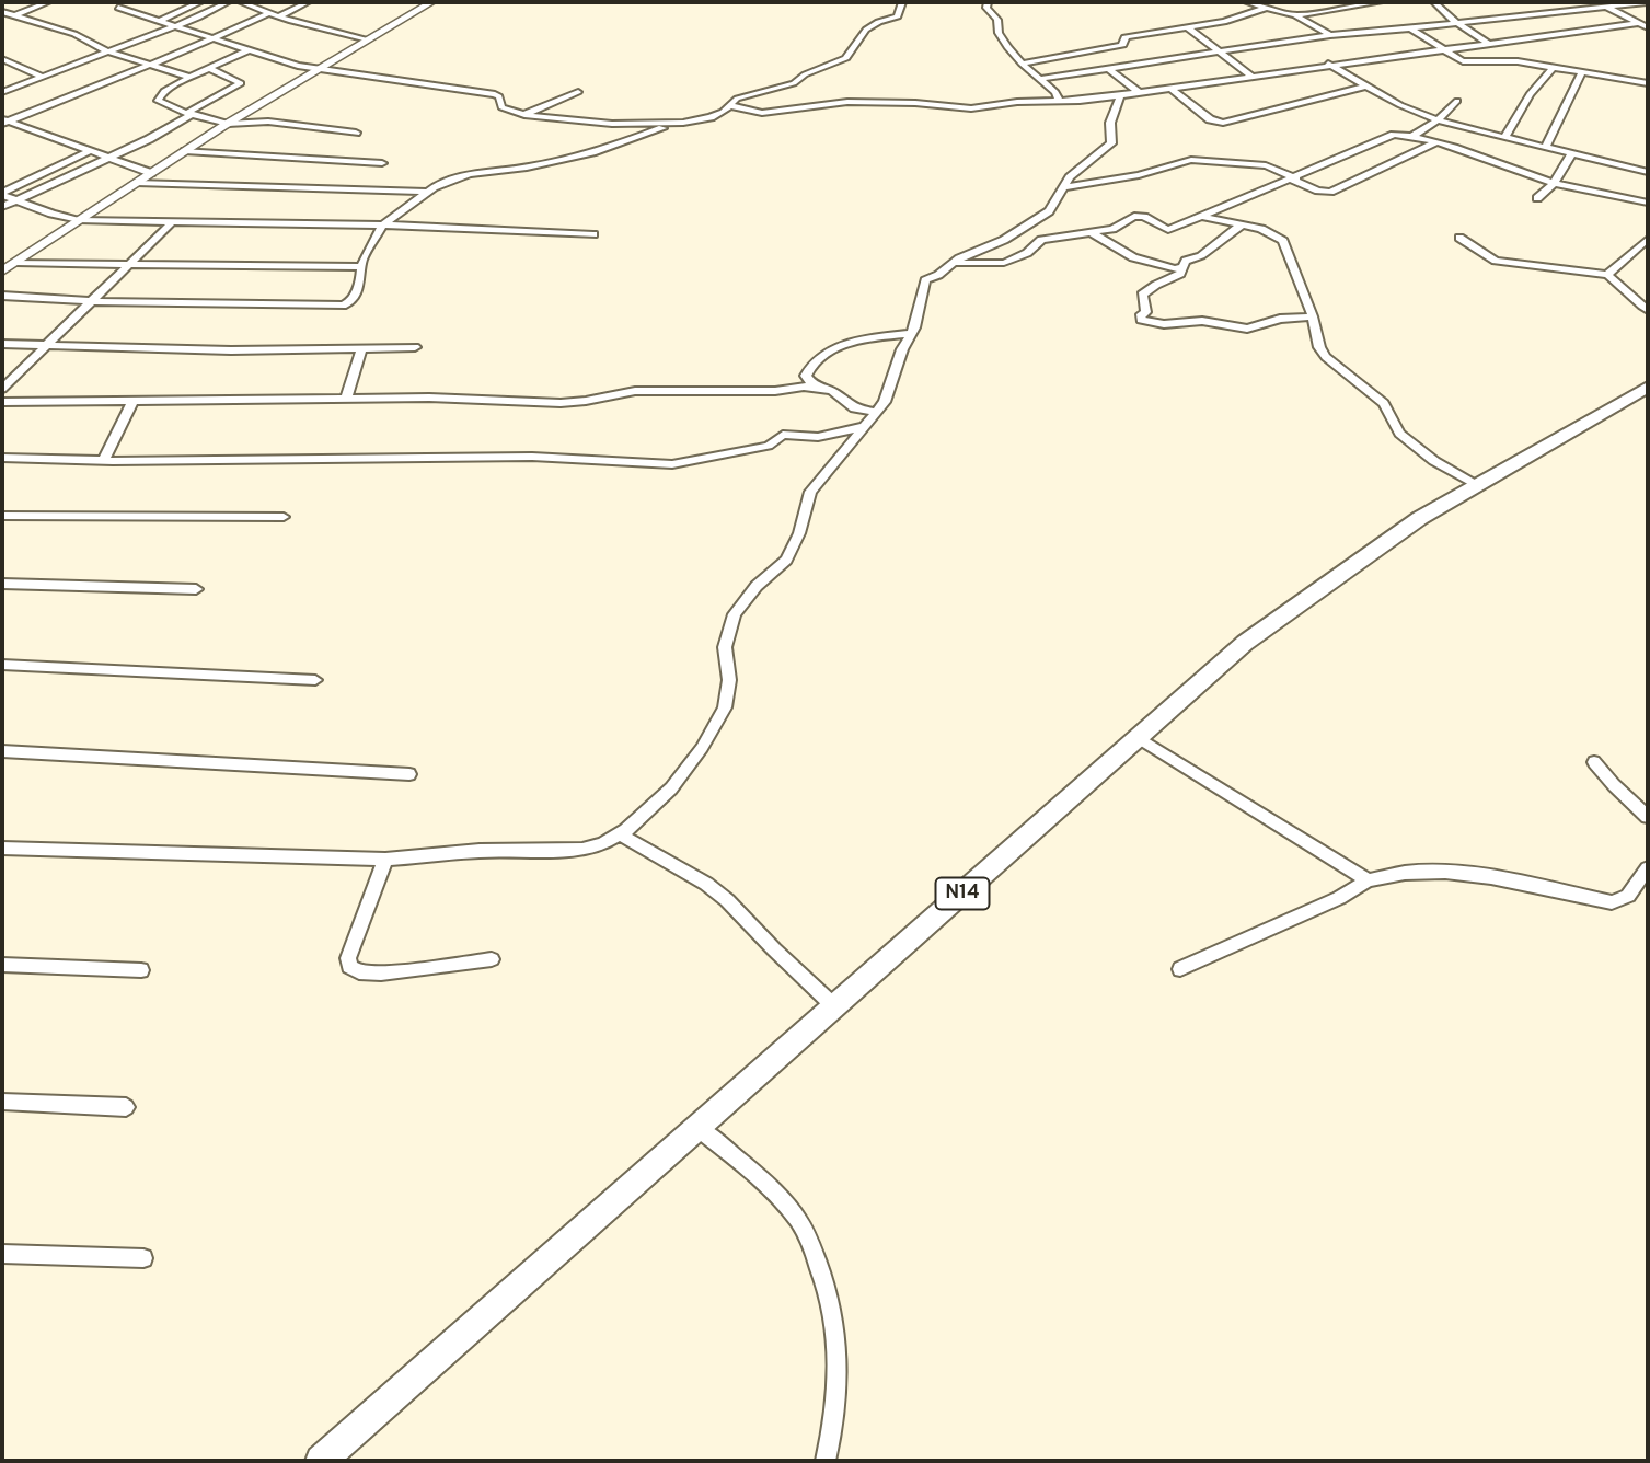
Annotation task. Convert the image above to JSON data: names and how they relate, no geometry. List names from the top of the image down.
{
  "streets": {
    "main road": ["N14"]
  }
}
